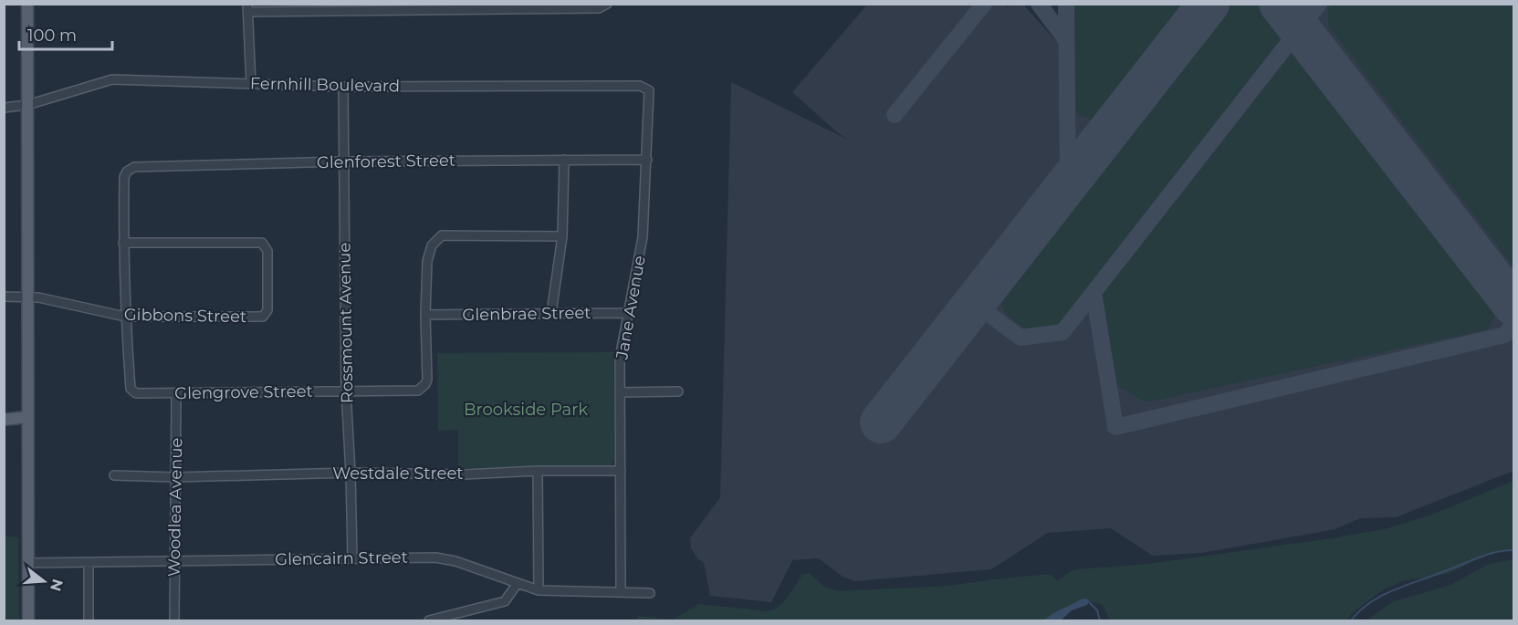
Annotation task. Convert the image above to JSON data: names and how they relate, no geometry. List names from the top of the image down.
{
  "streets": {
    "street": [
      "Fernhill Boulevard",
      "Glenforest Street",
      "Jane Avenue",
      "Glenbrae Street",
      "Gibbons Street",
      "Rossmount Avenue",
      "Glengrove Street",
      "Westdale Street",
      "Woodlea Avenue",
      "Glencairn Street"
    ]
  },
  "crossings": [
    ["Fernhill Boulevard", "Jane Avenue"],
    ["Fernhill Boulevard", "Rossmount Avenue"],
    ["Glenforest Street", "Jane Avenue"],
    ["Glenforest Street", "Gibbons Street"],
    ["Glenforest Street", "Rossmount Avenue"],
    ["Jane Avenue", "Glenbrae Street"],
    ["Jane Avenue", "Westdale Street"],
    ["Jane Avenue", "Glencairn Street"],
    ["Glenbrae Street", "Glengrove Street"],
    ["Gibbons Street", "Glengrove Street"],
    ["Rossmount Avenue", "Glengrove Street"],
    ["Rossmount Avenue", "Westdale Street"],
    ["Rossmount Avenue", "Glencairn Street"],
    ["Glengrove Street", "Woodlea Avenue"],
    ["Westdale Street", "Woodlea Avenue"],
    ["Woodlea Avenue", "Glencairn Street"]
  ],
  "parks": ["Brookside Park"],
  "scale_bar": "100 m",
  "north": "right"
}
